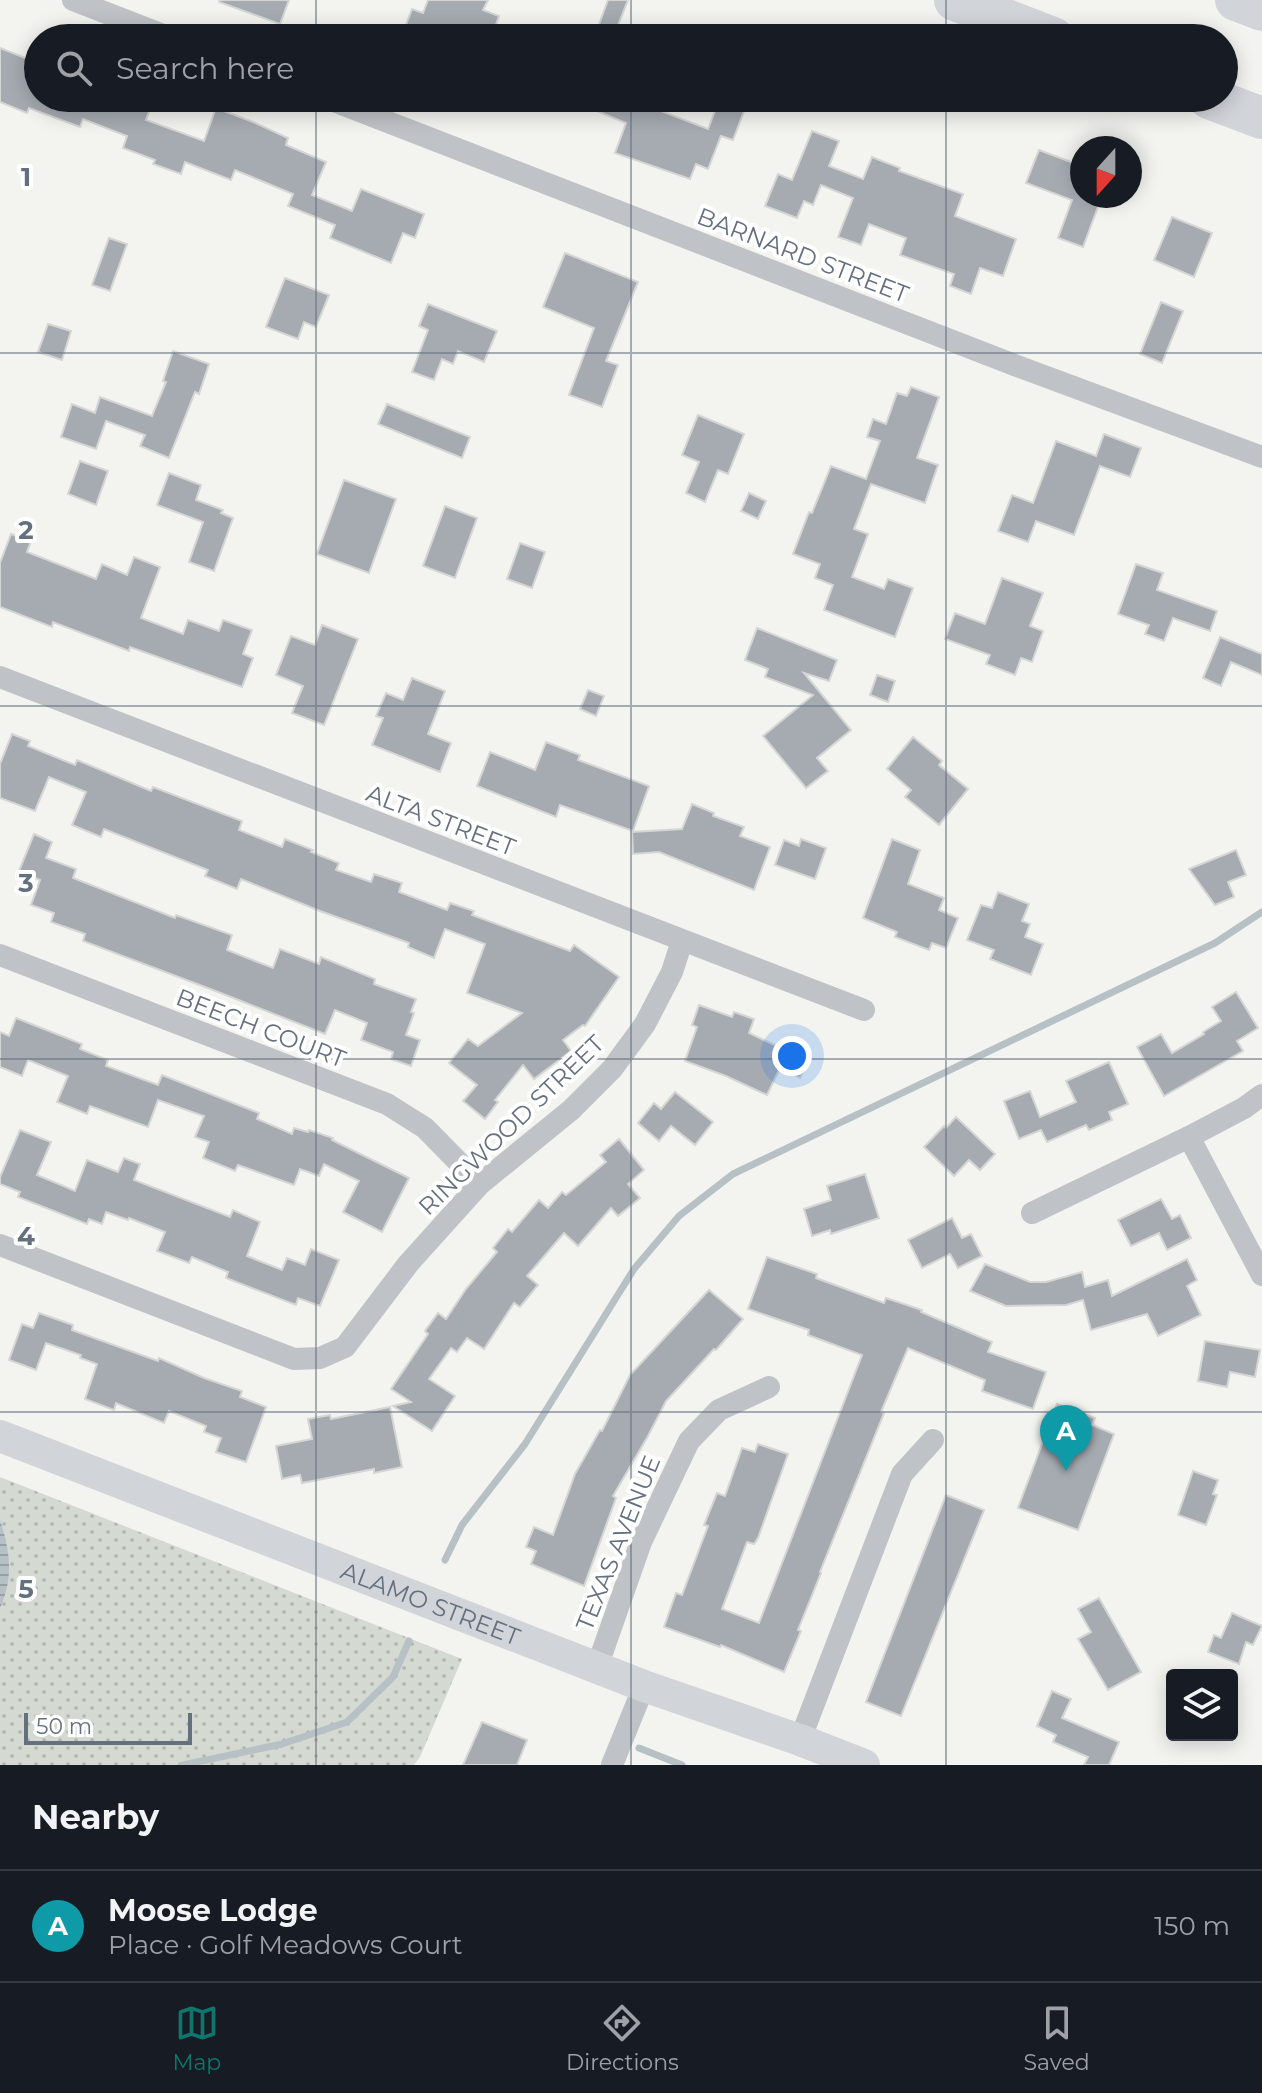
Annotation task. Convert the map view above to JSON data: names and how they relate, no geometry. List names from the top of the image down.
{
  "streets": {
    "main road": ["ALAMO STREET"],
    "street": [
      "BARNARD STREET",
      "ALTA STREET",
      "BEECH COURT",
      "RINGWOOD STREET",
      "TEXAS AVENUE"
    ]
  },
  "crossings": [
    ["ALTA STREET", "RINGWOOD STREET"],
    ["BEECH COURT", "RINGWOOD STREET"],
    ["TEXAS AVENUE", "ALAMO STREET"]
  ],
  "scale_bar": "50 m",
  "north": "bottom",
  "page": {
    "search": "Search here",
    "pins": "A",
    "scale": "50 m",
    "heading": "Nearby",
    "list": [
      {
        "mark": "A",
        "name": "Moose Lodge",
        "note": "Place · Golf Meadows Court",
        "value": "150 m"
      }
    ],
    "nav": ["Map", "Directions", "Saved"]
  },
  "grid": {
    "rows": [
      "1",
      "2",
      "3",
      "4",
      "5"
    ]
  }
}
